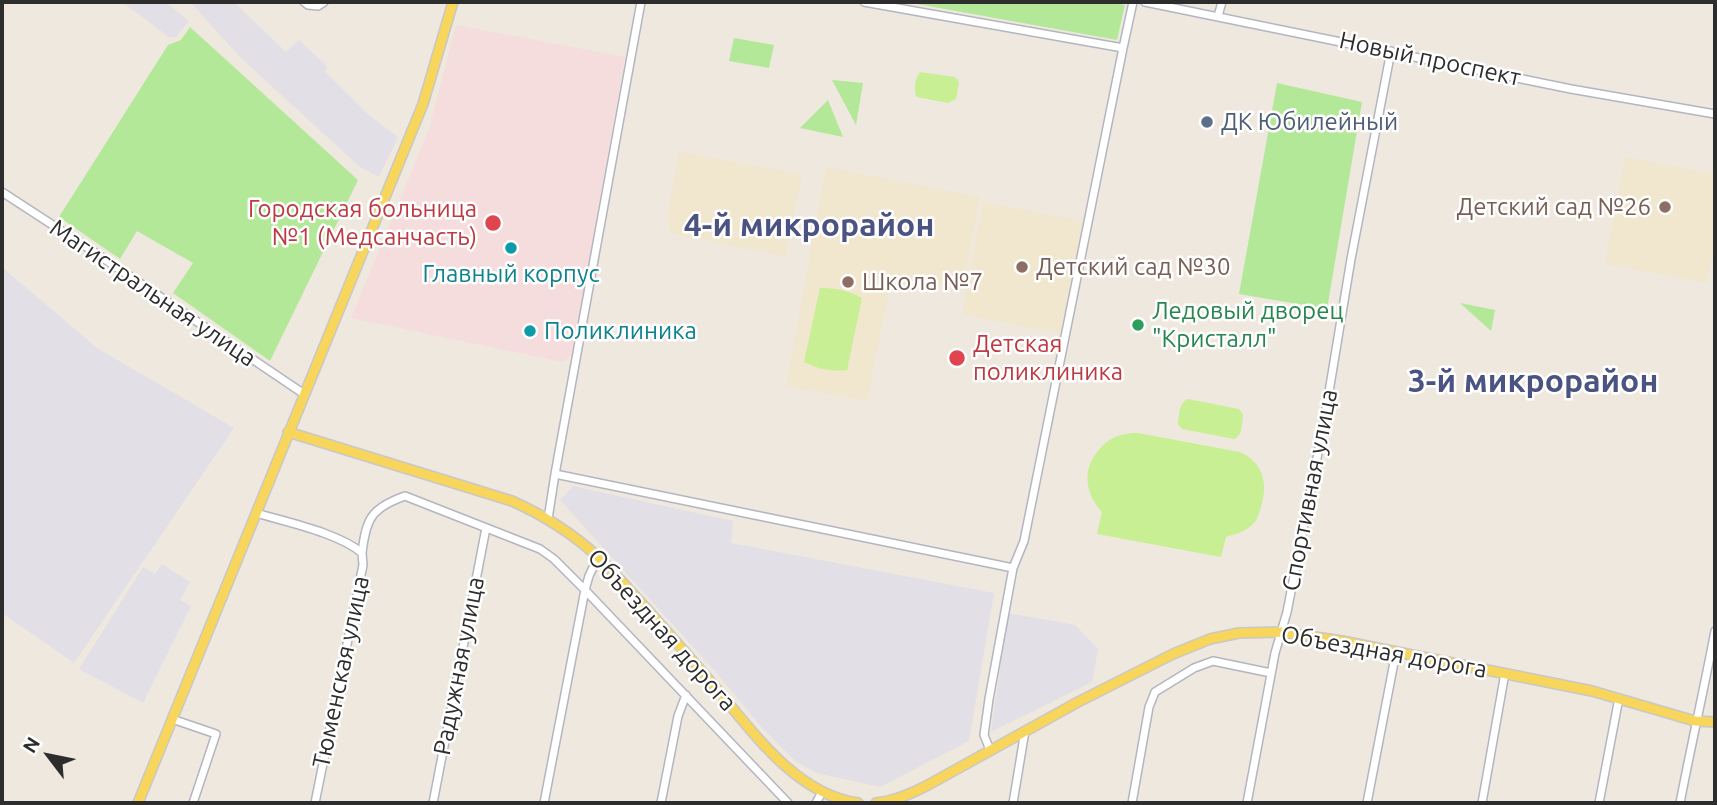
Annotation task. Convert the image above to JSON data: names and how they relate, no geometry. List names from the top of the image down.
{
  "streets": {
    "main road": ["Объездная дорога"],
    "street": [
      "Новый проспект",
      "Магистральная улица",
      "Спортивная улица",
      "Радужная улица",
      "Тюменская улица"
    ]
  },
  "crossings": [
    ["Новый проспект", "Спортивная улица"],
    ["Спортивная улица", "Объездная дорога"]
  ],
  "districts": ["4-й микрорайон", "3-й микрорайон"],
  "places": [
    "ДК Юбилейный",
    "Детский сад №26",
    "Городская больница №1 (Медсанчасть)",
    "Главный корпус",
    "Детский сад №30",
    "Школа №7",
    "Ледовый дворец \"Кристалл\"",
    "Поликлиника",
    "Детская поликлиника"
  ],
  "north": "top left"
}
